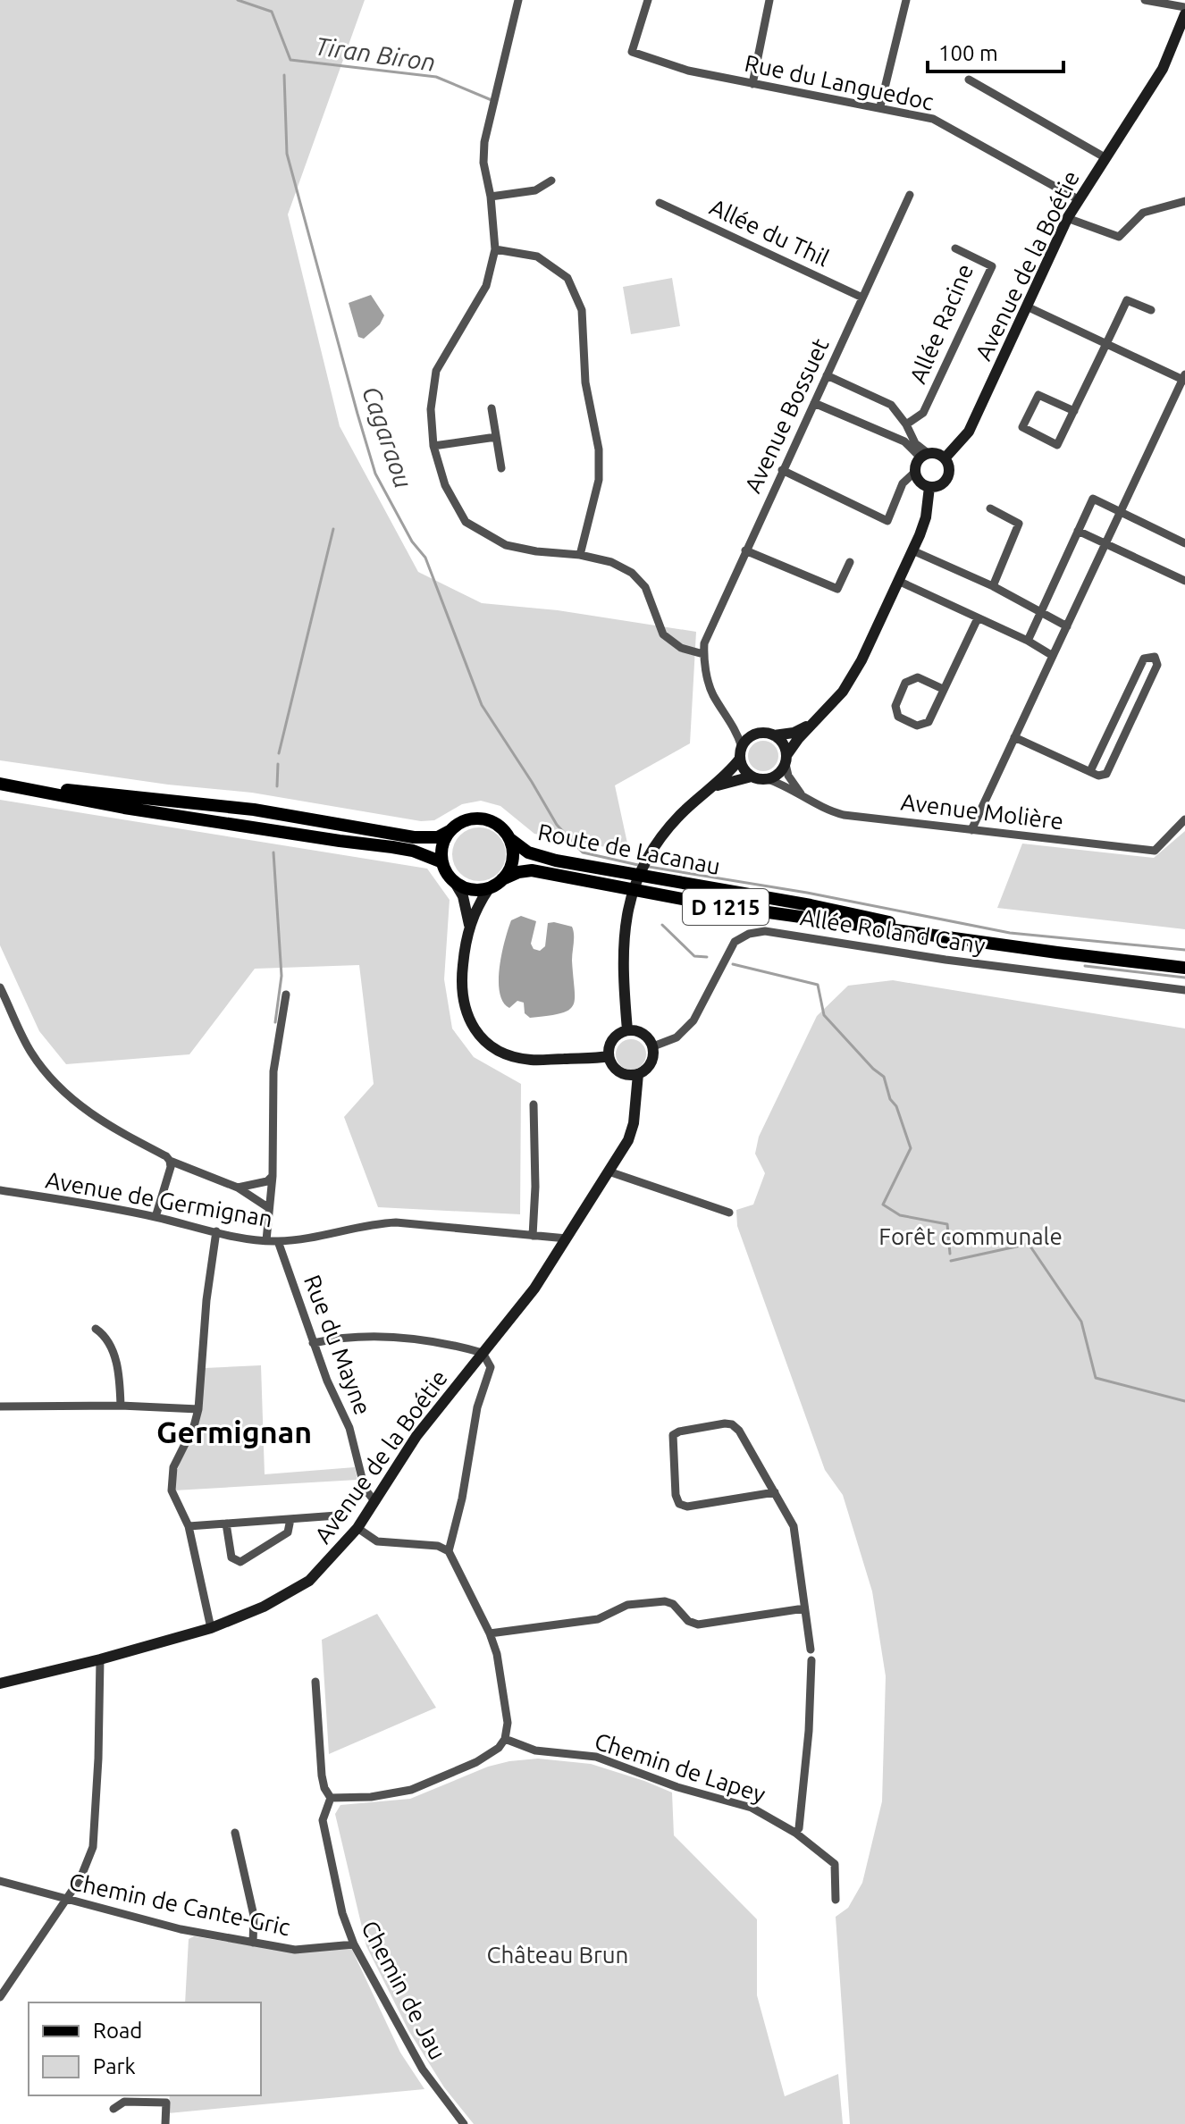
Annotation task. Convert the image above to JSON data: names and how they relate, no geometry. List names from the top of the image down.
{
  "streets": {
    "main road": ["Avenue de la Boétie", "Route de Lacanau", "D 1215"],
    "street": [
      "Rue du Languedoc",
      "Allée du Thil",
      "Allée Racine",
      "Avenue Bossuet",
      "Avenue Molière",
      "Allée Roland Cany",
      "Avenue de Germignan",
      "Rue du Mayne",
      "Chemin de Lapey",
      "Chemin de Cante-Gric",
      "Chemin de Jau"
    ]
  },
  "crossings": [
    ["Rue du Languedoc", "Avenue de la Boétie"],
    ["Allée du Thil", "Avenue Bossuet"],
    ["Avenue de la Boétie", "Allée Roland Cany"],
    ["Avenue de la Boétie", "Avenue de Germignan"],
    ["Avenue de la Boétie", "Rue du Mayne"],
    ["Avenue de Germignan", "Rue du Mayne"],
    ["Chemin de Cante-Gric", "Chemin de Jau"]
  ],
  "districts": ["Germignan"],
  "water": ["Tiran Biron", "Cagaraou"],
  "parks": ["Forêt communale", "Château Brun"],
  "legend": ["Road", "Park"],
  "scale_bar": "100 m"
}
